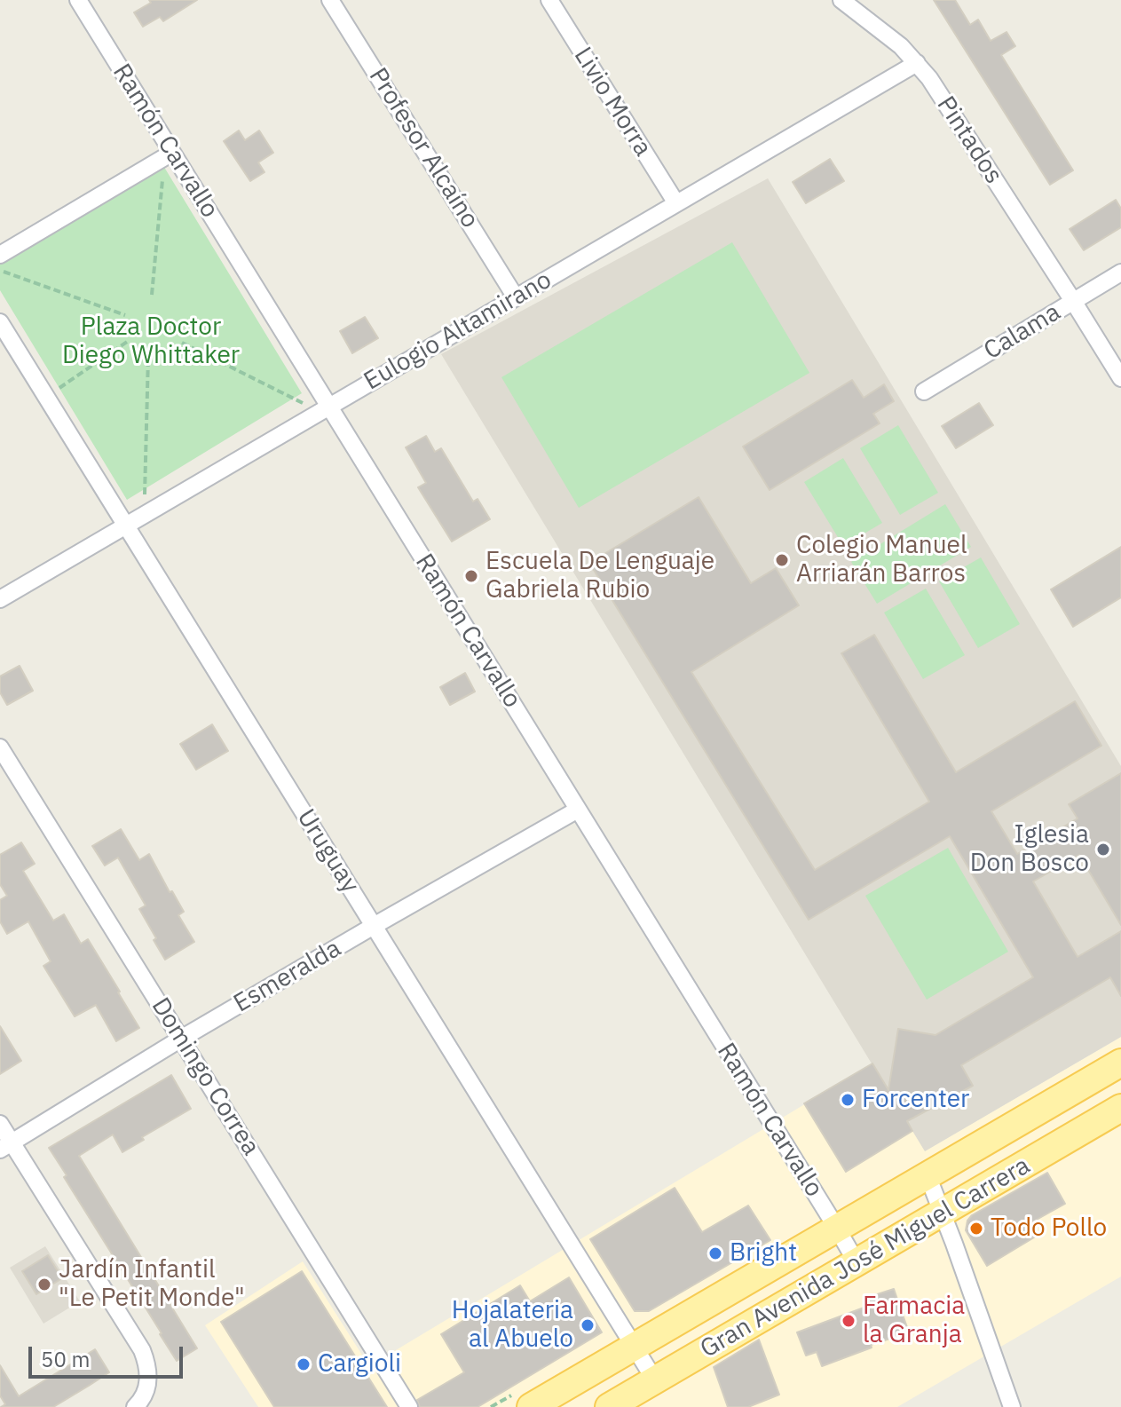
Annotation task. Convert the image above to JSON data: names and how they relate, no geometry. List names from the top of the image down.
{
  "streets": {
    "main road": ["Gran Avenida José Miguel Carrera"],
    "street": [
      "Livio Morra",
      "Pintados",
      "Ramón Carvallo",
      "Profesor Alcaíno",
      "Eulogio Altamirano",
      "Calama",
      "Uruguay",
      "Esmeralda",
      "Domingo Correa"
    ]
  },
  "crossings": [
    ["Livio Morra", "Eulogio Altamirano"],
    ["Pintados", "Eulogio Altamirano"],
    ["Pintados", "Calama"],
    ["Ramón Carvallo", "Eulogio Altamirano"],
    ["Ramón Carvallo", "Esmeralda"],
    ["Ramón Carvallo", "Gran Avenida José Miguel Carrera"],
    ["Profesor Alcaíno", "Eulogio Altamirano"],
    ["Eulogio Altamirano", "Uruguay"],
    ["Uruguay", "Esmeralda"],
    ["Uruguay", "Gran Avenida José Miguel Carrera"],
    ["Esmeralda", "Domingo Correa"]
  ],
  "parks": ["Plaza Doctor Diego Whittaker"],
  "places": [
    "Colegio Manuel Arriarán Barros",
    "Escuela De Lenguaje Gabriela Rubio",
    "Iglesia Don Bosco",
    "Forcenter",
    "Todo Pollo",
    "Bright",
    "Jardín Infantil \"Le Petit Monde\"",
    "Farmacia la Granja",
    "Hojalateria al Abuelo",
    "Cargioli"
  ],
  "scale_bar": "50 m"
}
